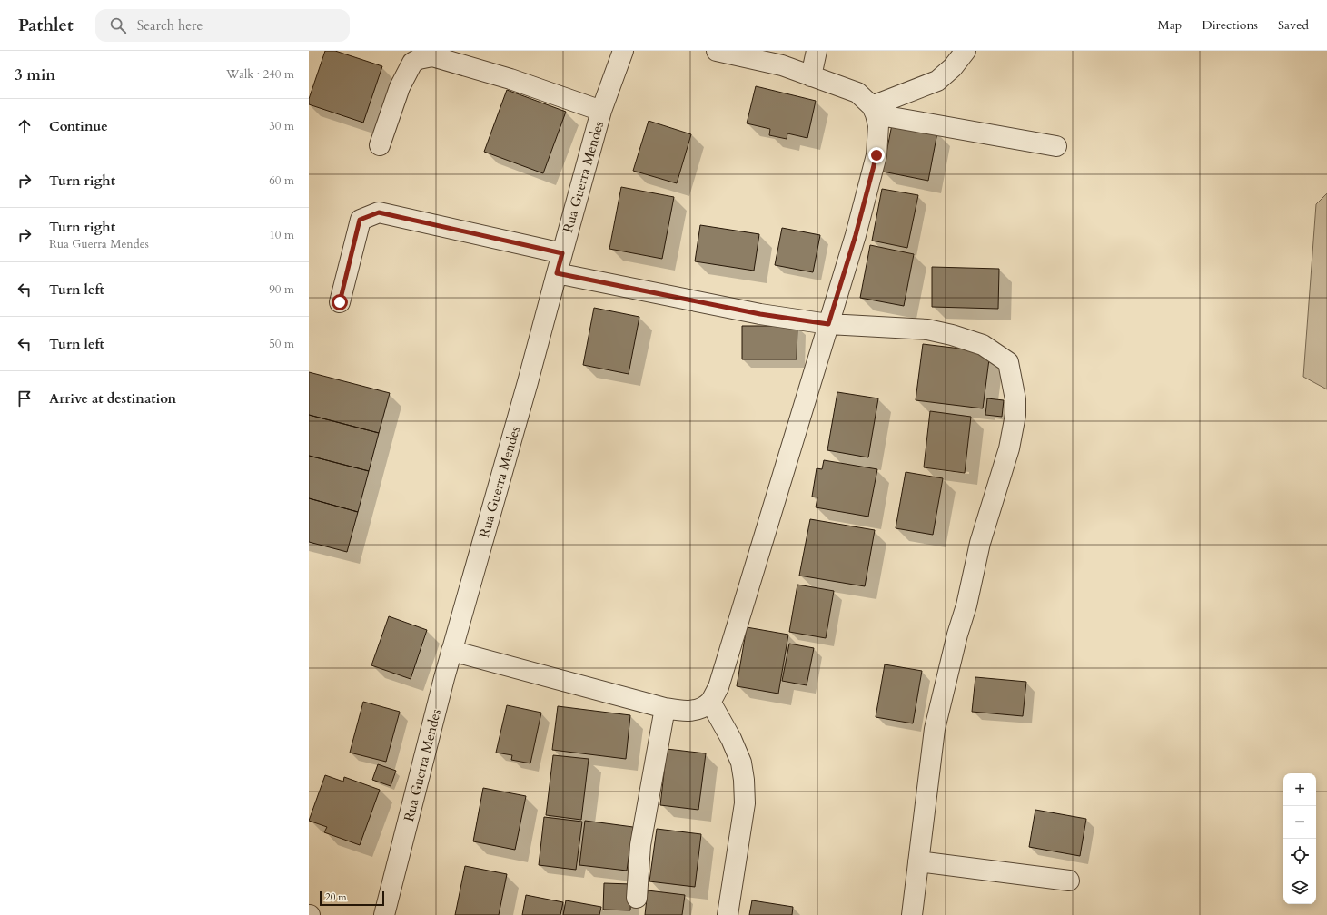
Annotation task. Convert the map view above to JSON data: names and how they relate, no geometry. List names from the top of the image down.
{
  "streets": {
    "street": ["Rua Guerra Mendes"]
  },
  "scale_bar": "20 m",
  "page": {
    "header": "Pathlet",
    "search": "Search here",
    "nav": ["Map", "Directions", "Saved"],
    "heading": ["3 min", "Walk · 240 m"],
    "list": [
      ["Continue", "30 m"],
      ["Turn right", "60 m"],
      ["Turn right", "Rua Guerra Mendes", "10 m"],
      ["Turn left", "90 m"],
      ["Turn left", "50 m"],
      "Arrive at destination"
    ],
    "map_buttons": ["+", "−"],
    "scale": "20 m"
  }
}
